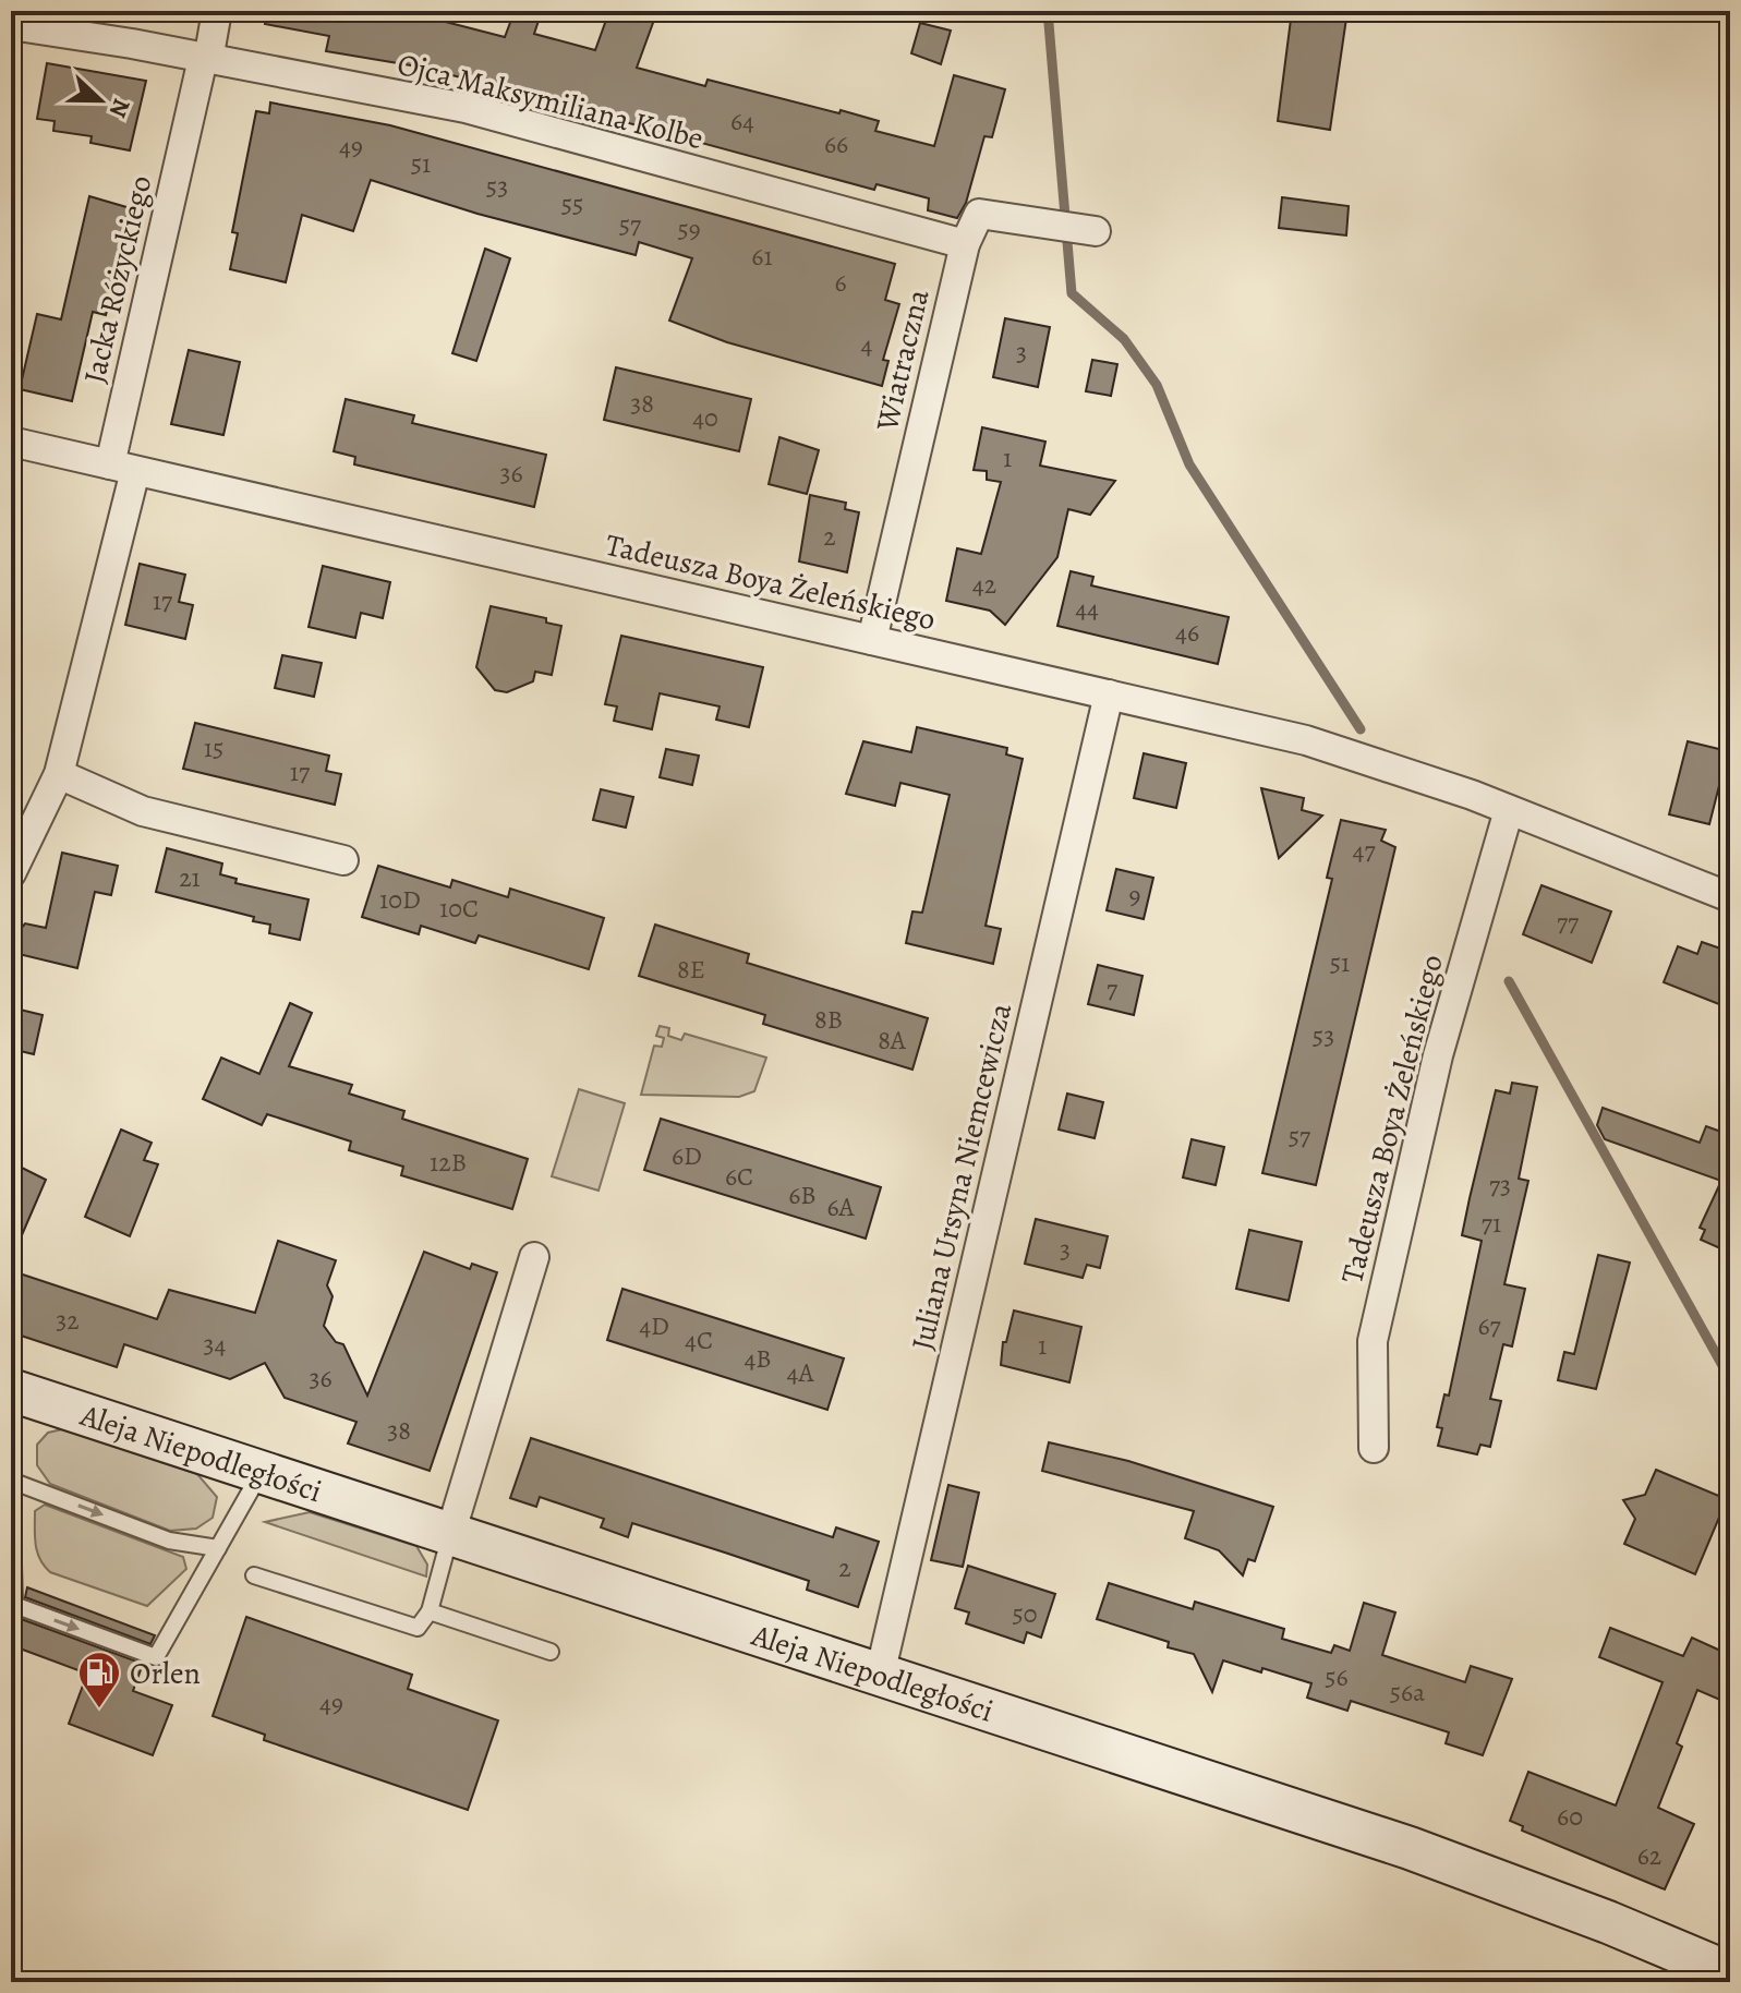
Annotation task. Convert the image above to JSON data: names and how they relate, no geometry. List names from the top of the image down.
{
  "streets": {
    "street": [
      "Ojca Maksymiliana Kolbe",
      "Jacka Różyckiego",
      "Wiatraczna",
      "Tadeusza Boya Żeleńskiego",
      "Juliana Ursyna Niemcewicza",
      "Aleja Niepodległości"
    ]
  },
  "crossings": [
    ["Ojca Maksymiliana Kolbe", "Jacka Różyckiego"],
    ["Ojca Maksymiliana Kolbe", "Wiatraczna"],
    ["Jacka Różyckiego", "Tadeusza Boya Żeleńskiego"],
    ["Wiatraczna", "Tadeusza Boya Żeleńskiego"],
    ["Tadeusza Boya Żeleńskiego", "Juliana Ursyna Niemcewicza"],
    ["Juliana Ursyna Niemcewicza", "Aleja Niepodległości"]
  ],
  "places": {
    "fuel station": ["Orlen"]
  },
  "house_numbers": [
    "64",
    "66",
    "49",
    "51",
    "53",
    "55",
    "57",
    "59",
    "61",
    "6",
    "4",
    "3",
    "38",
    "40",
    "1",
    "36",
    "2",
    "42",
    "17",
    "44",
    "46",
    "15",
    "17",
    "47",
    "21",
    "9",
    "10D",
    "10C",
    "77",
    "51",
    "8E",
    "7",
    "8B",
    "53",
    "8A",
    "57",
    "6D",
    "12B",
    "6C",
    "73",
    "6B",
    "6A",
    "71",
    "3",
    "32",
    "4D",
    "67",
    "4C",
    "34",
    "1",
    "4B",
    "4A",
    "36",
    "38",
    "2",
    "50",
    "56",
    "56a",
    "49",
    "60",
    "62"
  ],
  "north": "right"
}
